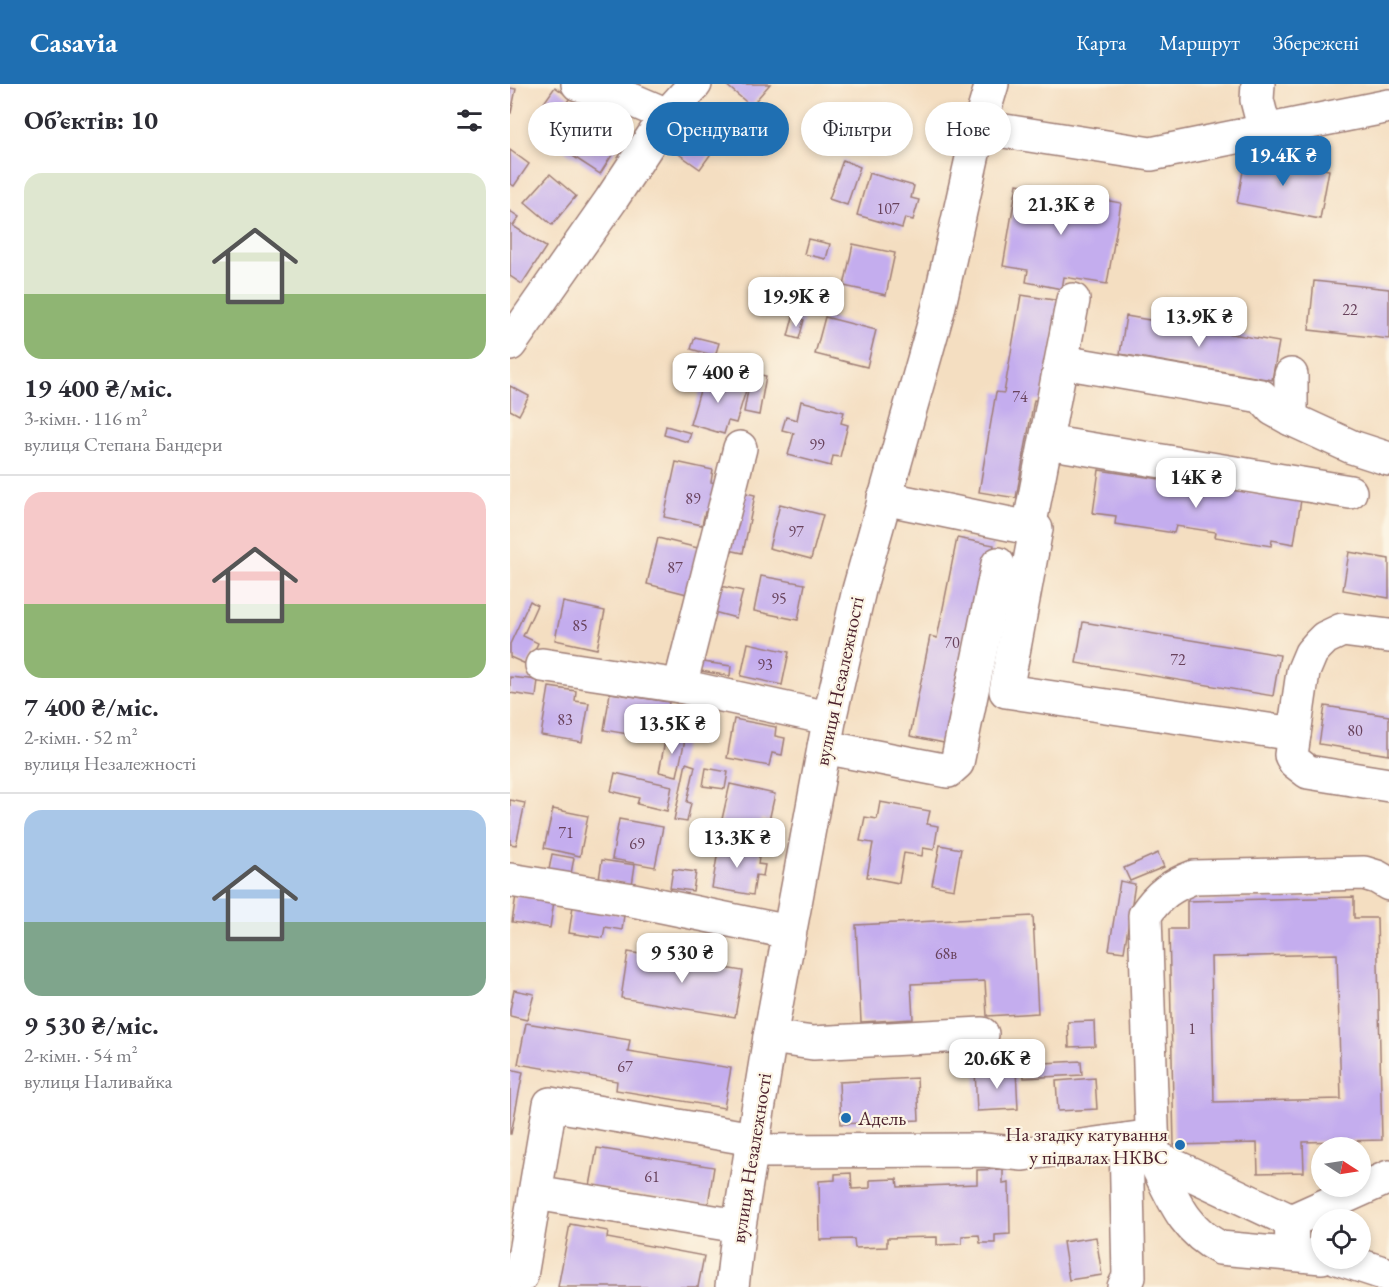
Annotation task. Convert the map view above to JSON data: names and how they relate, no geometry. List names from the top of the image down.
{
  "streets": {
    "main road": ["вулиця Незалежності"]
  },
  "places": ["Адель", "На згадку катування у підвалах НКВС"],
  "house_numbers": [
    "107",
    "22",
    "74",
    "99",
    "89",
    "97",
    "87",
    "95",
    "85",
    "70",
    "72",
    "93",
    "83",
    "80",
    "71",
    "69",
    "68в",
    "1",
    "67",
    "61"
  ],
  "north": "right",
  "page": {
    "header": "Casavia",
    "nav": ["Карта", "Маршрут", "Збережені"],
    "heading": "Об’єктів: 10",
    "chip": [
      "Купити",
      "Орендувати",
      "Фільтри",
      "Нове"
    ],
    "price": [
      "19.4K ₴",
      "21.3K ₴",
      "19.9K ₴",
      "13.9K ₴",
      "7 400 ₴",
      "14K ₴",
      "13.5K ₴",
      "13.3K ₴",
      "9 530 ₴",
      "20.6K ₴"
    ],
    "list": [
      {
        "name": "19 400 ₴/міс.",
        "note": "3-кімн. · 116 m² · вулиця Степана Бандери"
      },
      {
        "name": "7 400 ₴/міс.",
        "note": "2-кімн. · 52 m² · вулиця Незалежності"
      },
      {
        "name": "9 530 ₴/міс.",
        "note": "2-кімн. · 54 m² · вулиця Наливайка"
      }
    ]
  }
}
